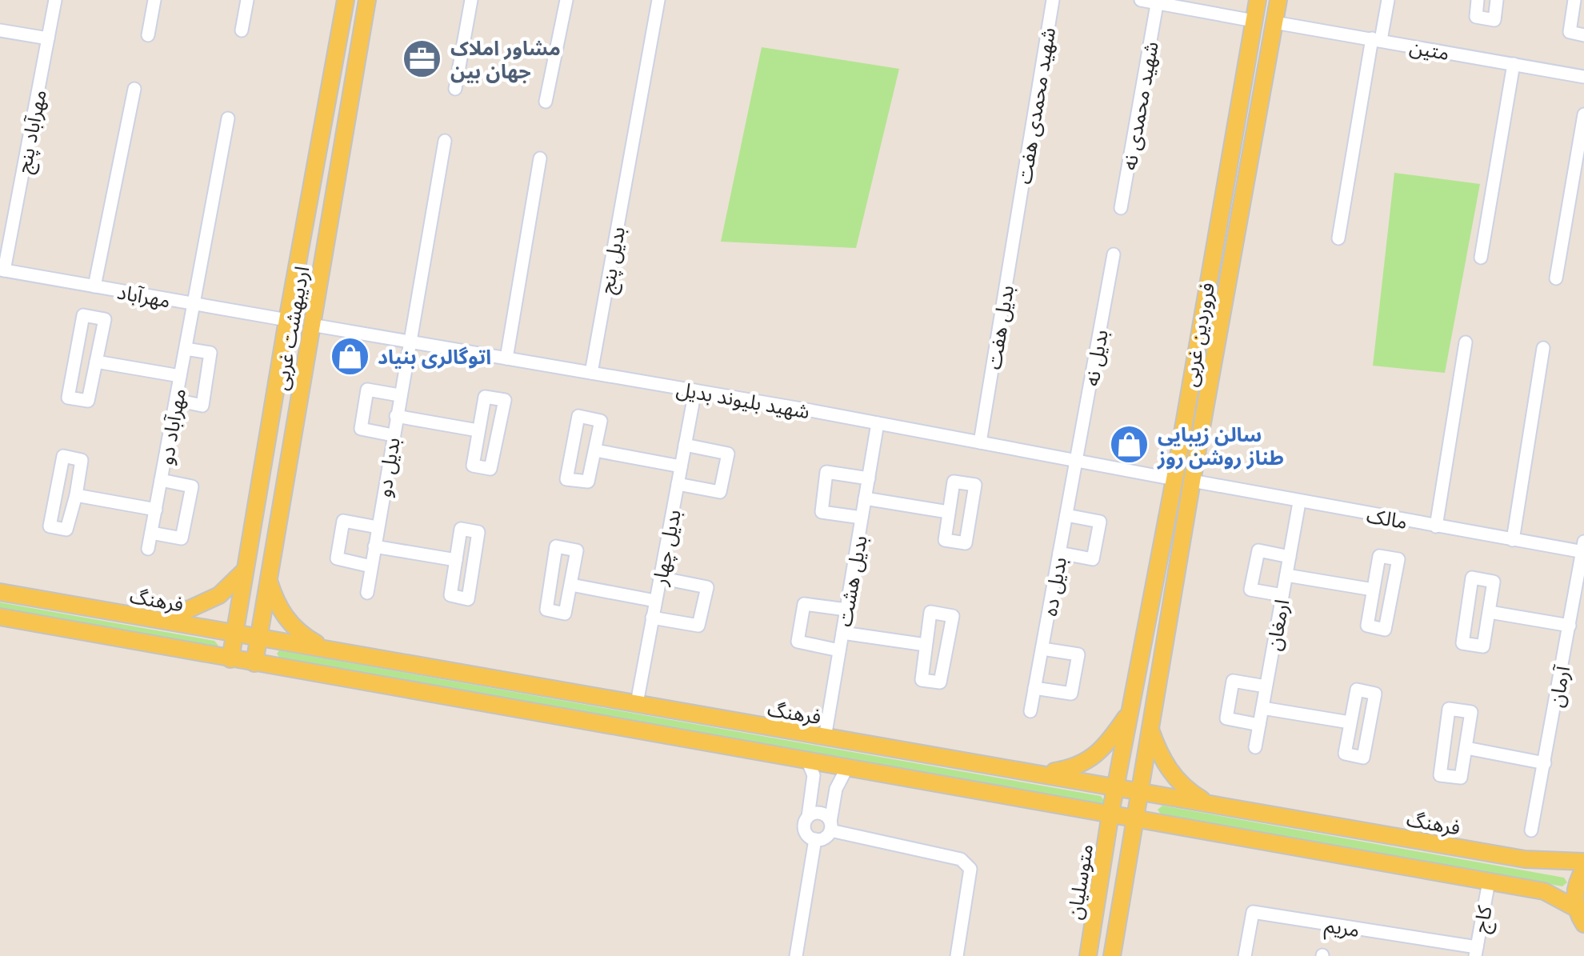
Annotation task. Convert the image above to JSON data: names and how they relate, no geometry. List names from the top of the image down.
{
  "streets": {
    "main road": [
      "اردیبهشت غربی",
      "فروردین غربی",
      "فرهنگ",
      "متوسلیان"
    ],
    "street": [
      "متین",
      "شهید محمدی هفت",
      "شهید محمدی نه",
      "مهرآباد پنج",
      "بدیل پنج",
      "مهرآباد",
      "بدیل هفت",
      "بدیل نه",
      "شهید بلیوند بدیل",
      "مهرآباد دو",
      "بدیل دو",
      "مالک",
      "بدیل چهار",
      "بدیل هشت",
      "بدیل ده",
      "ارمغان",
      "آرمان",
      "کاج",
      "مریم"
    ]
  },
  "crossings": [
    ["متین", "فروردین غربی"],
    ["شهید محمدی هفت", "بدیل هفت"],
    ["مهرآباد پنج", "مهرآباد"],
    ["بدیل پنج", "شهید بلیوند بدیل"],
    ["مهرآباد", "اردیبهشت غربی"],
    ["مهرآباد", "مهرآباد دو"],
    ["بدیل هفت", "شهید بلیوند بدیل"],
    ["اردیبهشت غربی", "شهید بلیوند بدیل"],
    ["اردیبهشت غربی", "فرهنگ"],
    ["فروردین غربی", "شهید بلیوند بدیل"],
    ["فروردین غربی", "مالک"],
    ["فروردین غربی", "فرهنگ"],
    ["فروردین غربی", "متوسلیان"],
    ["بدیل نه", "شهید بلیوند بدیل"],
    ["بدیل نه", "بدیل ده"],
    ["شهید بلیوند بدیل", "بدیل دو"],
    ["شهید بلیوند بدیل", "بدیل چهار"],
    ["شهید بلیوند بدیل", "بدیل هشت"],
    ["شهید بلیوند بدیل", "بدیل ده"],
    ["مالک", "ارمغان"],
    ["مالک", "آرمان"],
    ["بدیل چهار", "فرهنگ"],
    ["بدیل هشت", "فرهنگ"],
    ["کاج", "مریم"]
  ],
  "places": {
    "office": ["مشاور املاک جهان بین"],
    "shop": ["اتوگالری بنیاد", "سالن زیبایی طناز روشن روز"]
  }
}
